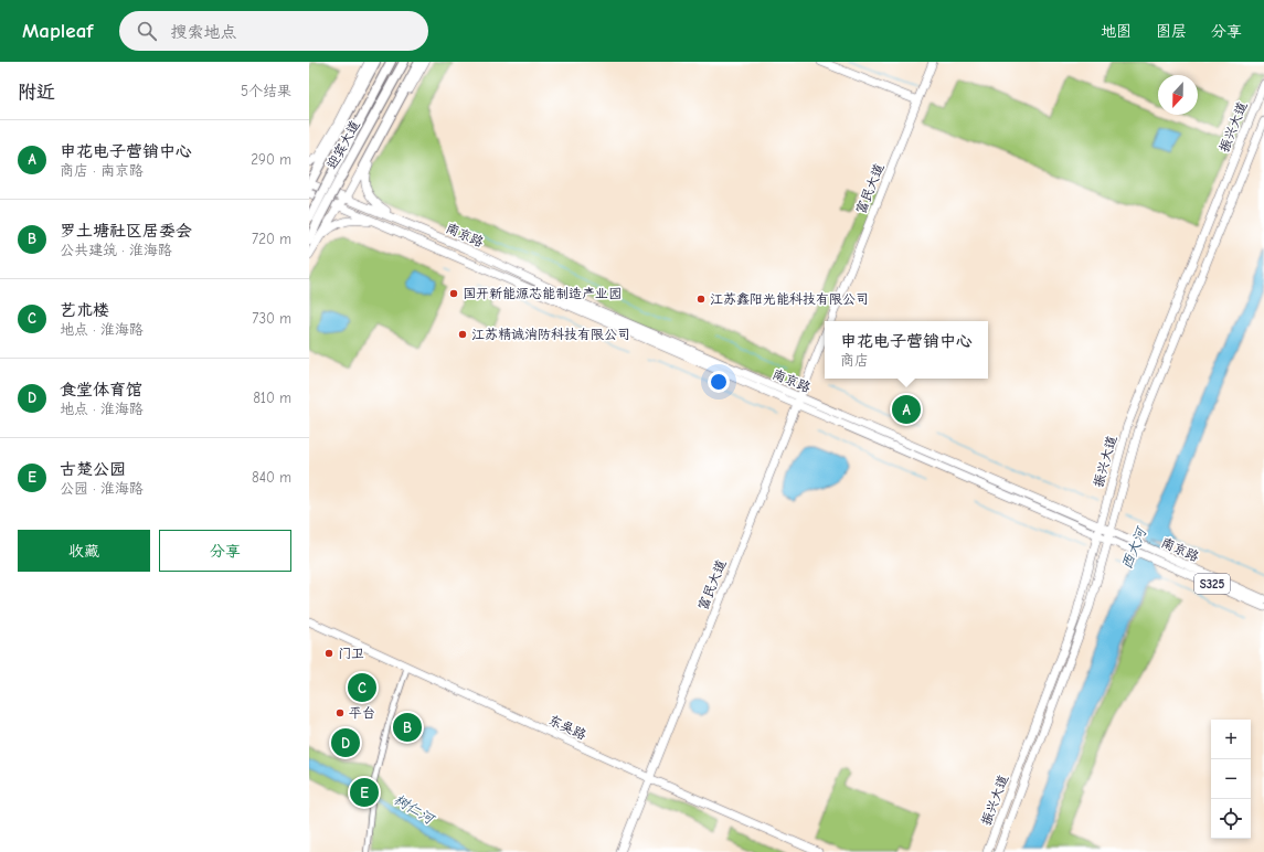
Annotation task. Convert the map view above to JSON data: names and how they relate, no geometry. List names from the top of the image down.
{
  "streets": {
    "highway": ["迎宾大道"],
    "main road": [
      "振兴大道",
      "富民大道",
      "南京路",
      "S325",
      "东吴路"
    ]
  },
  "crossings": [
    ["振兴大道", "南京路"],
    ["富民大道", "南京路"],
    ["富民大道", "东吴路"]
  ],
  "water": ["西大河", "树仁河"],
  "places": [
    "国开新能源芯能制造产业园",
    "江苏鑫阳光能科技有限公司",
    "江苏精诚消防科技有限公司",
    "门卫",
    "平台"
  ],
  "north": "bottom",
  "page": {
    "header": "Mapleaf",
    "search": "搜索地点",
    "nav": ["地图", "图层", "分享"],
    "heading": ["附近", "5个结果"],
    "list": [
      {
        "mark": "A",
        "name": "申花电子营销中心",
        "note": "商店 · 南京路",
        "value": "290 m"
      },
      {
        "mark": "B",
        "name": "罗土塘社区居委会",
        "note": "公共建筑 · 淮海路",
        "value": "720 m"
      },
      {
        "mark": "C",
        "name": "艺术楼",
        "note": "地点 · 淮海路",
        "value": "730 m"
      },
      {
        "mark": "D",
        "name": "食堂体育馆",
        "note": "地点 · 淮海路",
        "value": "810 m"
      },
      {
        "mark": "E",
        "name": "古楚公园",
        "note": "公园 · 淮海路",
        "value": "840 m"
      }
    ],
    "popup": ["申花电子营销中心", "商店"],
    "pins": [
      "A",
      "C",
      "B",
      "D",
      "E"
    ],
    "buttons": ["收藏", "分享"],
    "map_buttons": ["+", "−"]
  }
}
